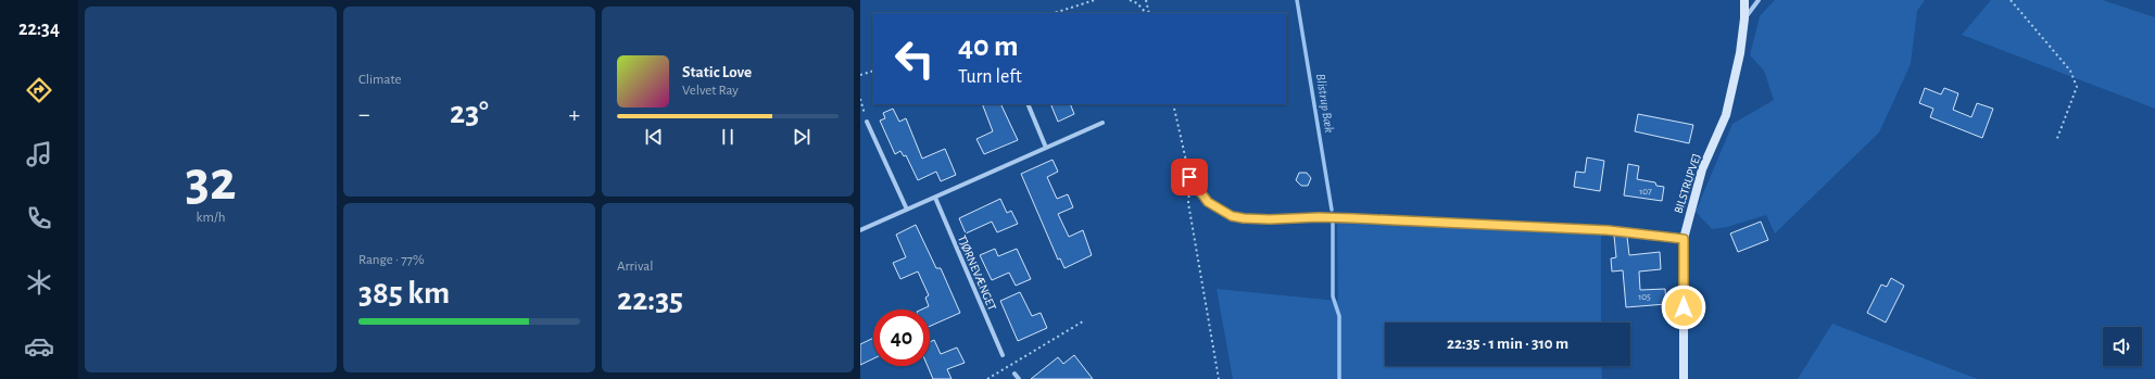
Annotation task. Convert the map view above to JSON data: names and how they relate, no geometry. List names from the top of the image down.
{
  "streets": {
    "street": ["BILSTRUPVEJ", "TJØRNEVÆNGET"]
  },
  "water": ["Blistrup Bæk"],
  "house_numbers": ["107", "105"],
  "page": {
    "tabs": "22:34",
    "tile": [
      ["32", "km/h"],
      "Climate",
      ["Range · 77%", "385 km"],
      ["Arrival", "22:35"]
    ],
    "turn": ["40 m", "Turn left"],
    "song": ["Static Love", "Velvet Ray"],
    "heat": ["−", "23°", "+"],
    "limit": "40",
    "trip": "22:35 · 1 min · 310 m"
  }
}
